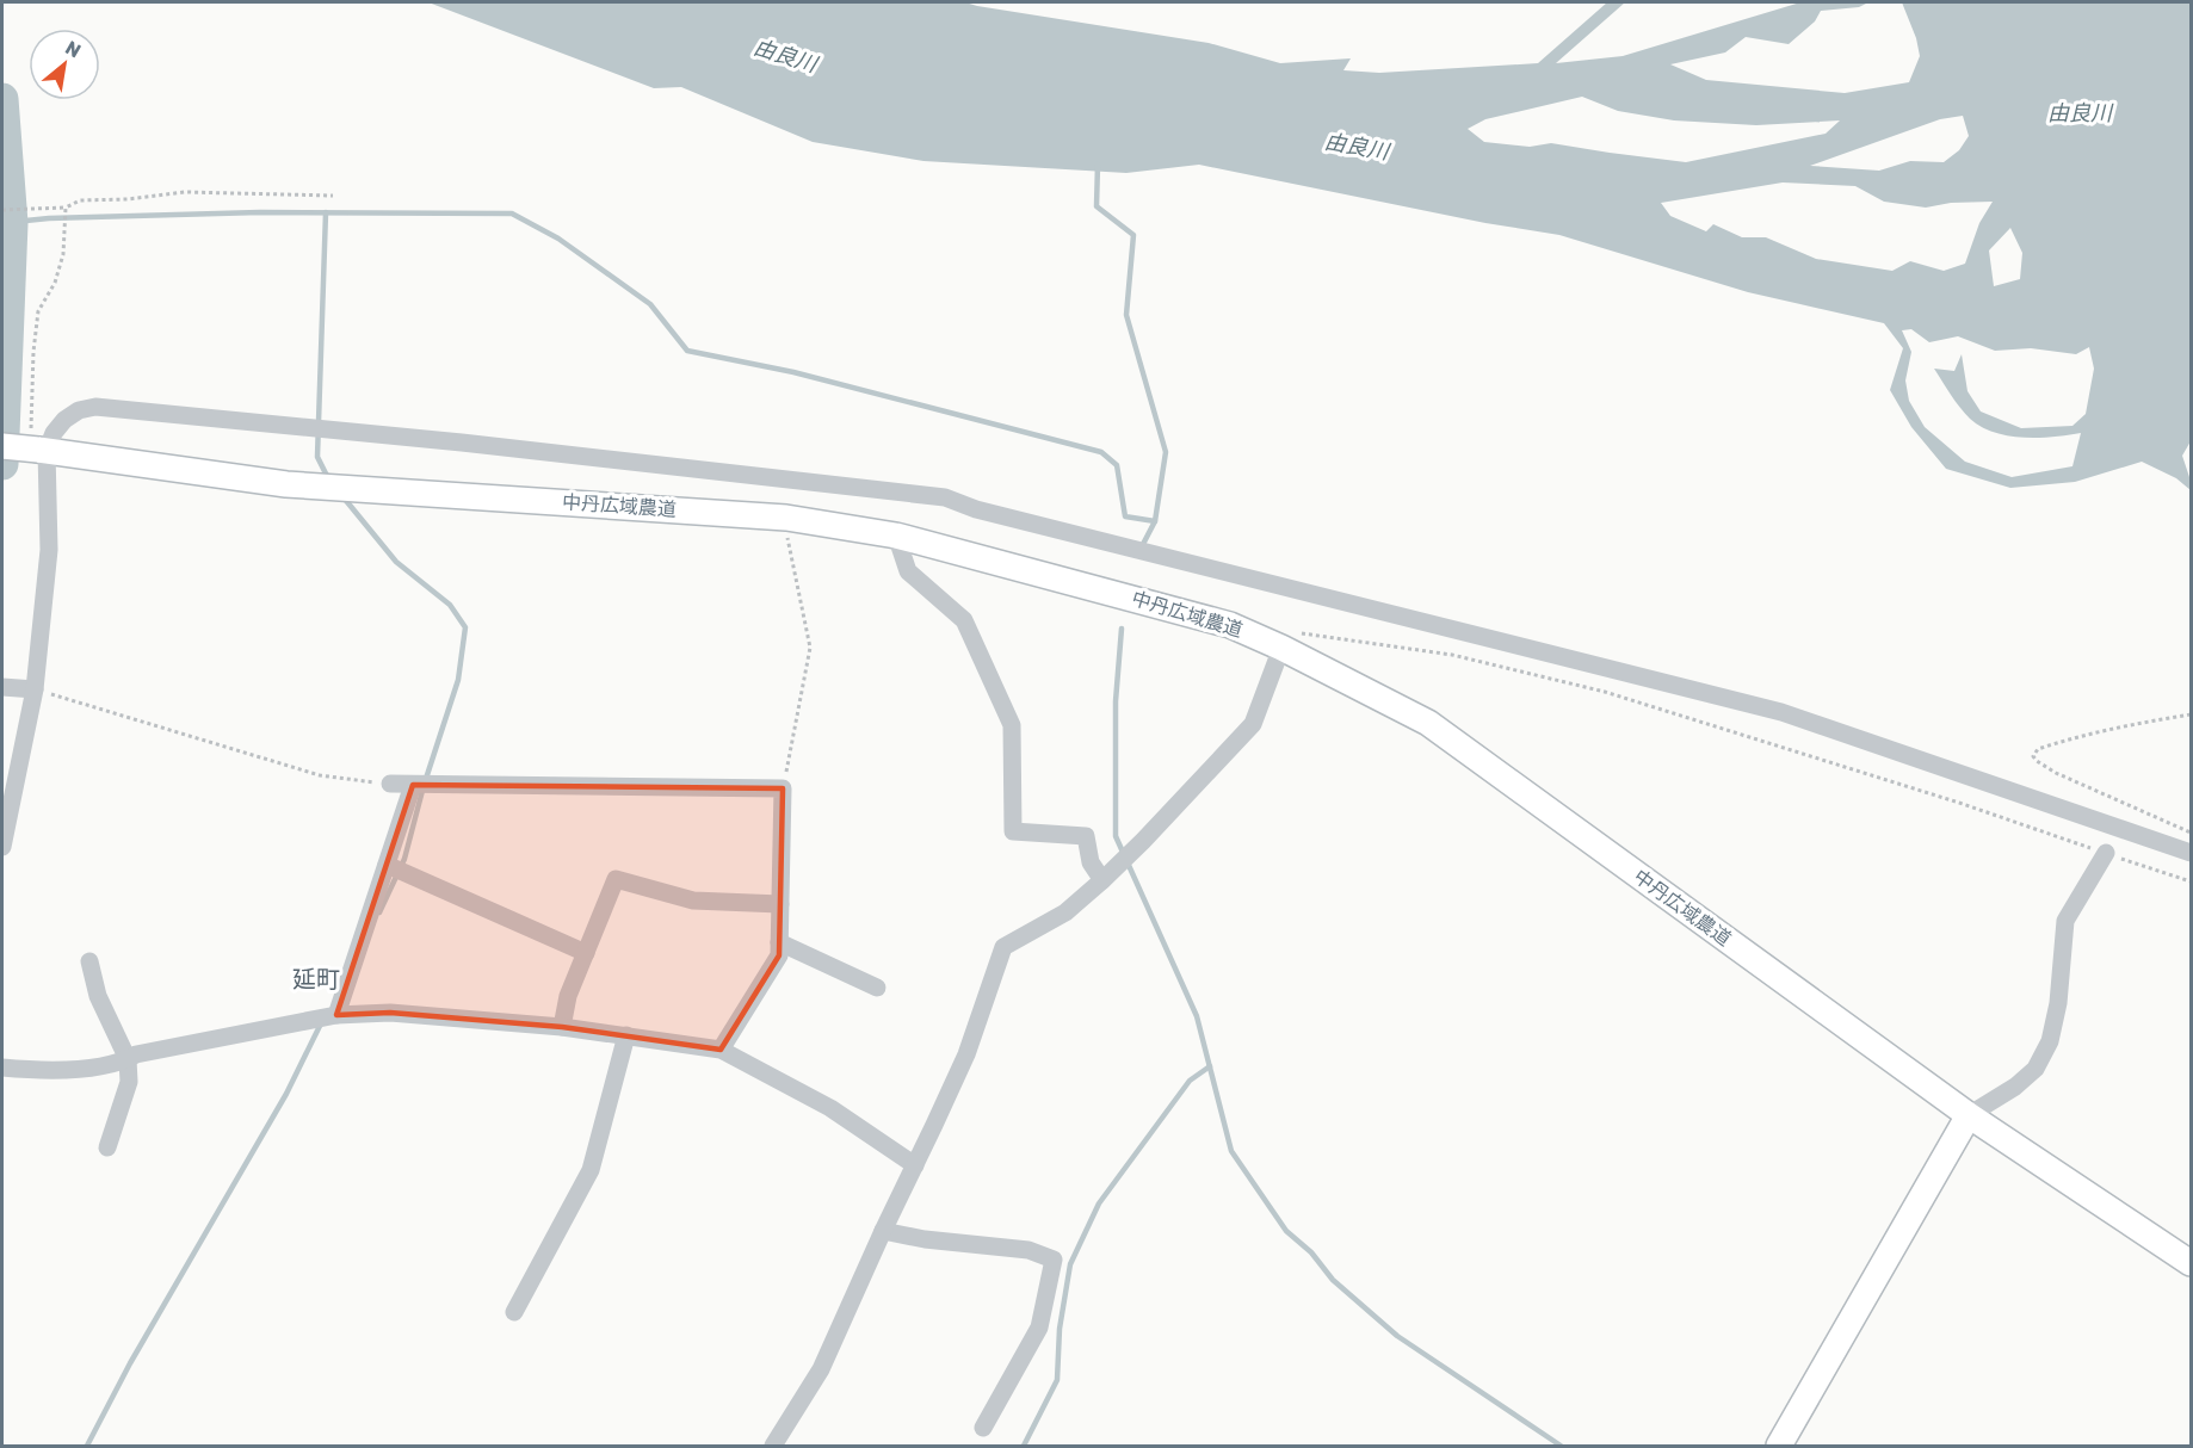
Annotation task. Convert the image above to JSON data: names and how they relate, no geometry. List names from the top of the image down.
{
  "streets": {
    "street": ["中丹広域農道"]
  },
  "districts": ["延町"],
  "water": ["由良川"],
  "north": "top right"
}
